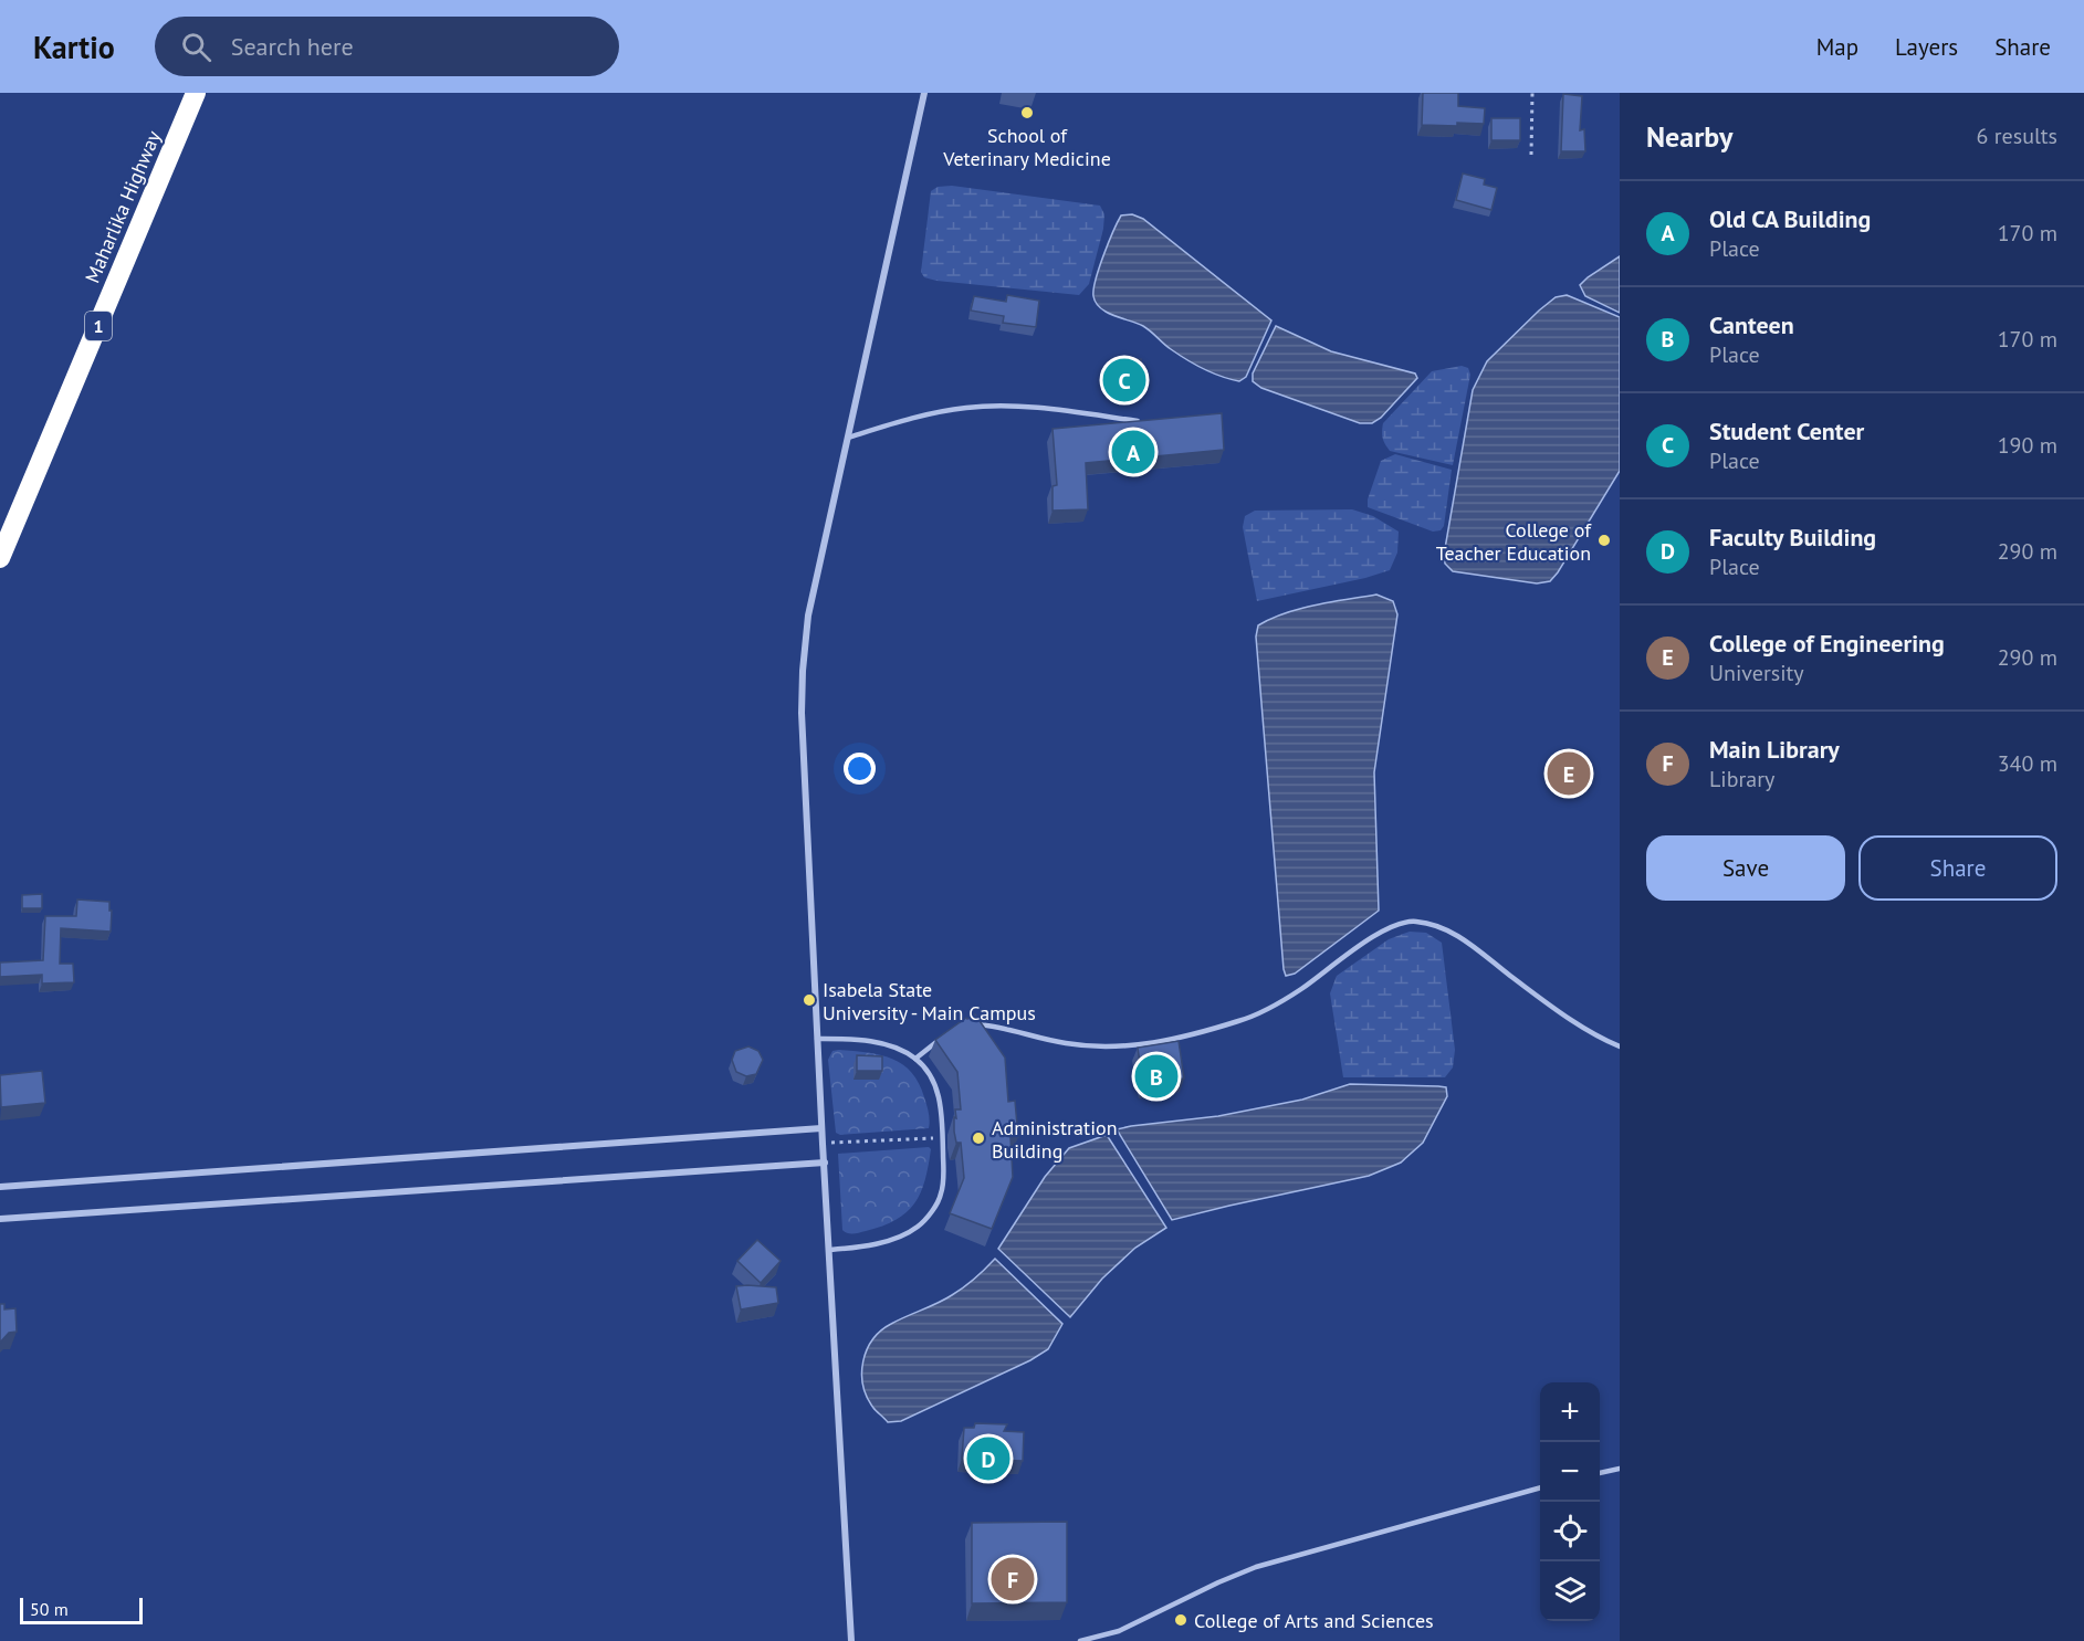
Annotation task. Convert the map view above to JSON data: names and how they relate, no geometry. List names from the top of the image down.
{
  "streets": {
    "highway": ["Maharlika Highway", "1"]
  },
  "places": [
    "School of Veterinary Medicine",
    "College of Teacher Education",
    "Isabela State University - Main Campus",
    "Administration Building",
    "College of Arts and Sciences"
  ],
  "scale_bar": "50 m",
  "page": {
    "header": "Kartio",
    "search": "Search here",
    "nav": ["Map", "Layers", "Share"],
    "heading": ["Nearby", "6 results"],
    "list": [
      {
        "mark": "A",
        "name": "Old CA Building",
        "note": "Place",
        "value": "170 m"
      },
      {
        "mark": "B",
        "name": "Canteen",
        "note": "Place",
        "value": "170 m"
      },
      {
        "mark": "C",
        "name": "Student Center",
        "note": "Place",
        "value": "190 m"
      },
      {
        "mark": "D",
        "name": "Faculty Building",
        "note": "Place",
        "value": "290 m"
      },
      {
        "mark": "E",
        "name": "College of Engineering",
        "note": "University",
        "value": "290 m"
      },
      {
        "mark": "F",
        "name": "Main Library",
        "note": "Library",
        "value": "340 m"
      }
    ],
    "pins": [
      "C",
      "A",
      "E",
      "B",
      "D",
      "F"
    ],
    "buttons": ["Save", "Share"],
    "map_buttons": ["+", "−"],
    "scale": "50 m"
  }
}
